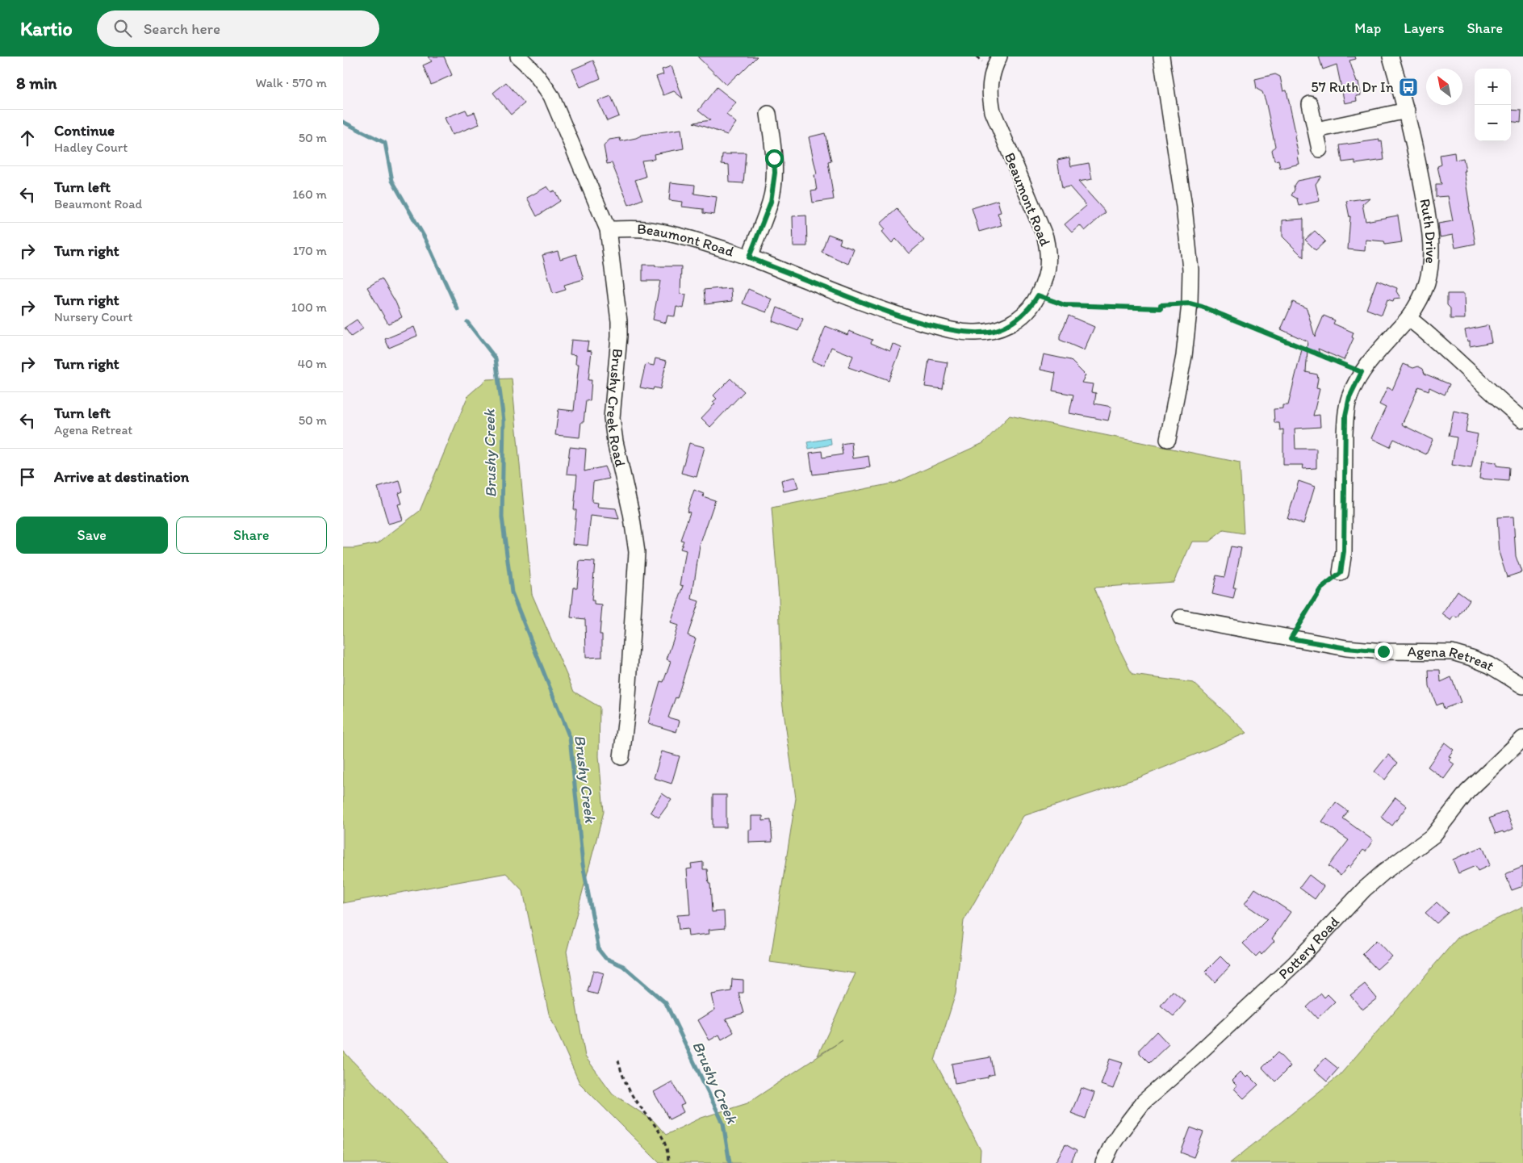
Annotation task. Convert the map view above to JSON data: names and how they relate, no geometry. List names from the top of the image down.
{
  "streets": {
    "street": [
      "Beaumont Road",
      "Ruth Drive",
      "Brushy Creek Road",
      "Agena Retreat",
      "Pottery Road"
    ]
  },
  "crossings": [
    ["Beaumont Road", "Brushy Creek Road"]
  ],
  "water": ["Brushy Creek"],
  "places": {
    "bus stop": ["57 Ruth Dr In"]
  },
  "north": "top left",
  "page": {
    "header": "Kartio",
    "search": "Search here",
    "nav": ["Map", "Layers", "Share"],
    "heading": ["8 min", "Walk · 570 m"],
    "map_buttons": ["+", "−"],
    "list": [
      ["Continue", "Hadley Court", "50 m"],
      ["Turn left", "Beaumont Road", "160 m"],
      ["Turn right", "170 m"],
      ["Turn right", "Nursery Court", "100 m"],
      ["Turn right", "40 m"],
      ["Turn left", "Agena Retreat", "50 m"],
      "Arrive at destination"
    ],
    "buttons": ["Save", "Share"]
  }
}
